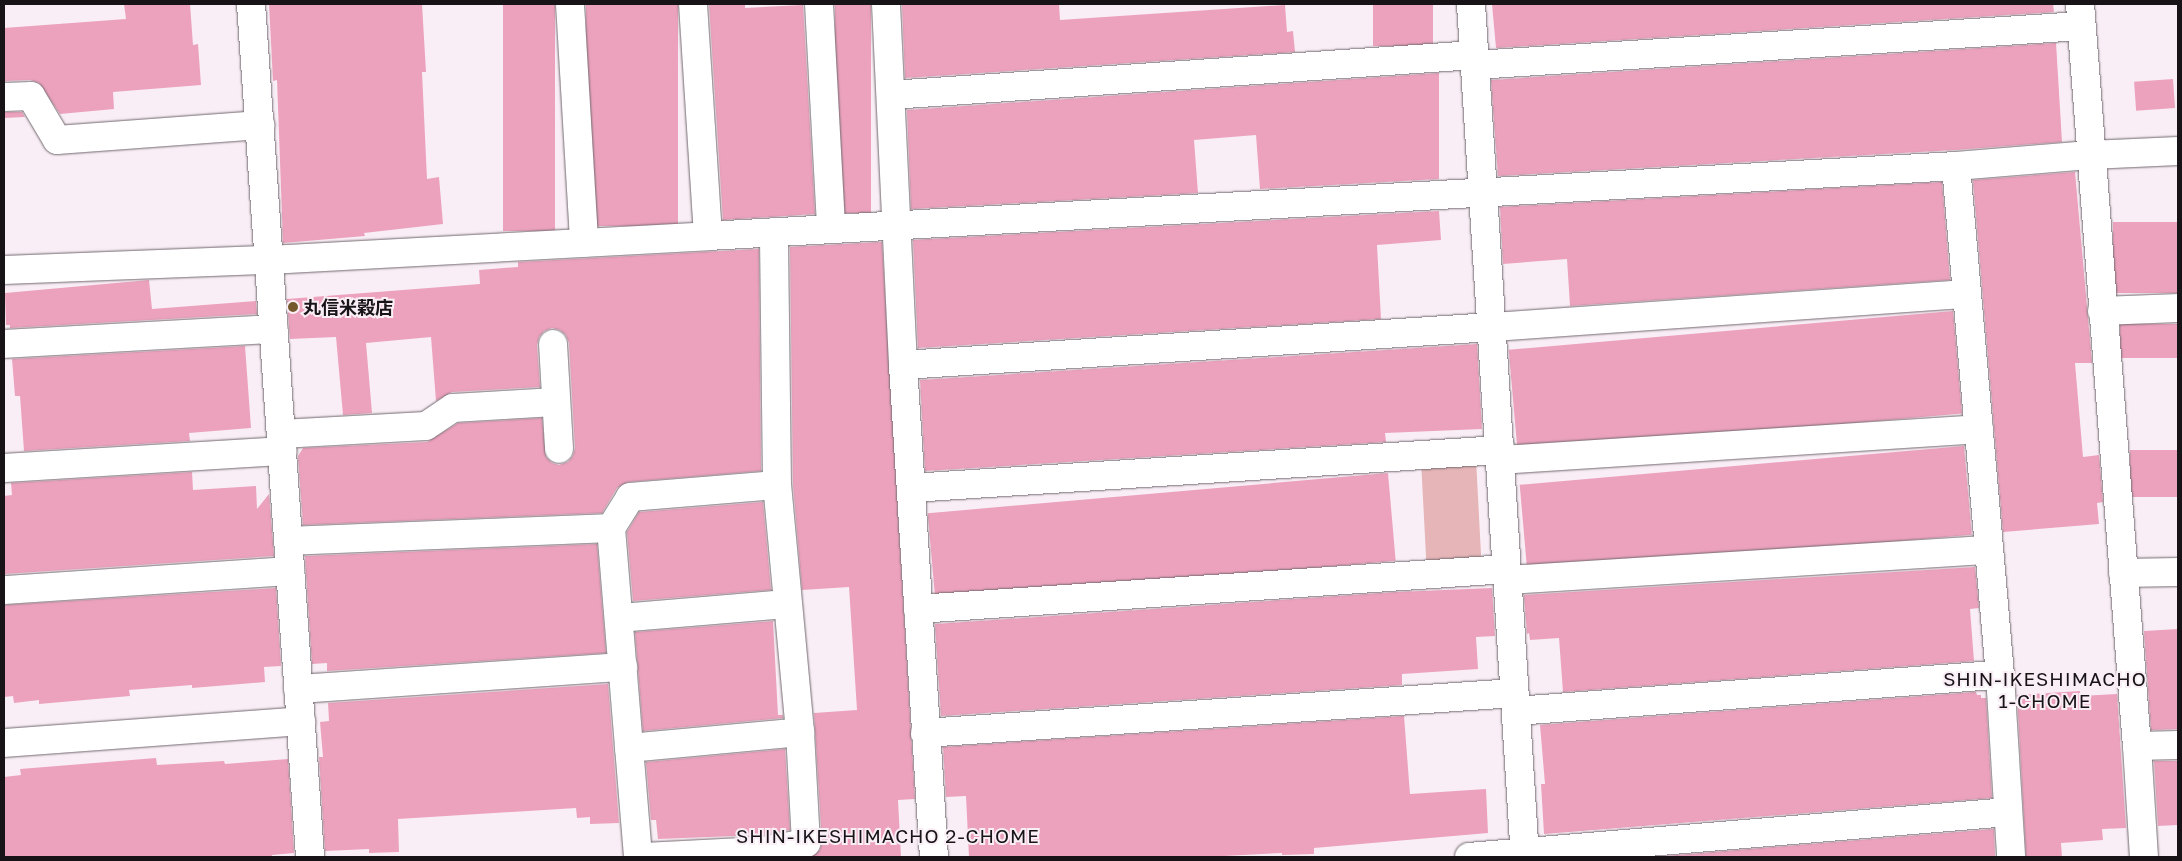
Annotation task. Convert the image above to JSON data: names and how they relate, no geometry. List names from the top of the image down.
{
  "districts": ["SHIN-IKESHIMACHO 1-CHOME", "SHIN-IKESHIMACHO 2-CHOME"],
  "places": ["丸信米穀店"]
}
